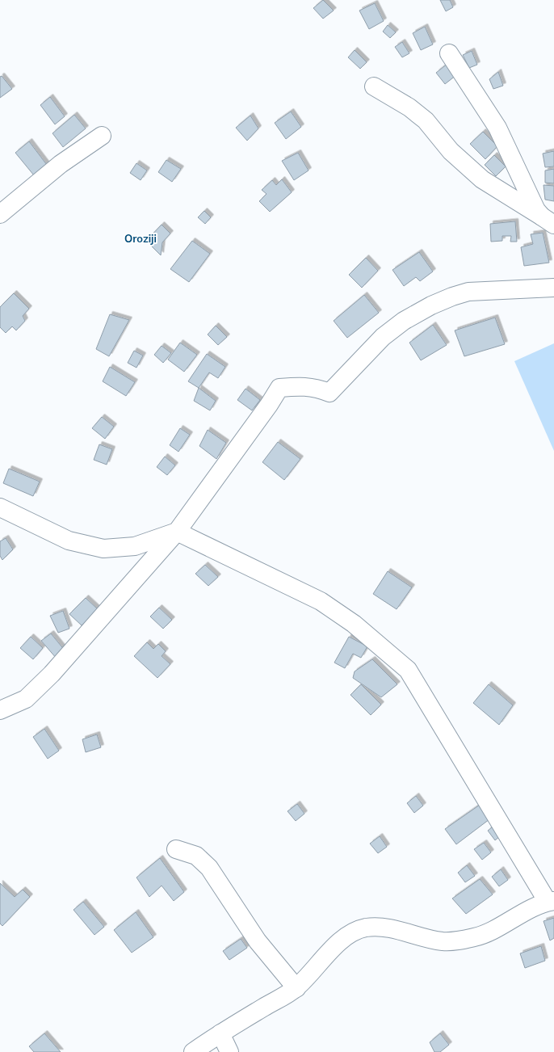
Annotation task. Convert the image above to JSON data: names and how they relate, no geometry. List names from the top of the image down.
{
  "districts": ["Oroziji"]
}
